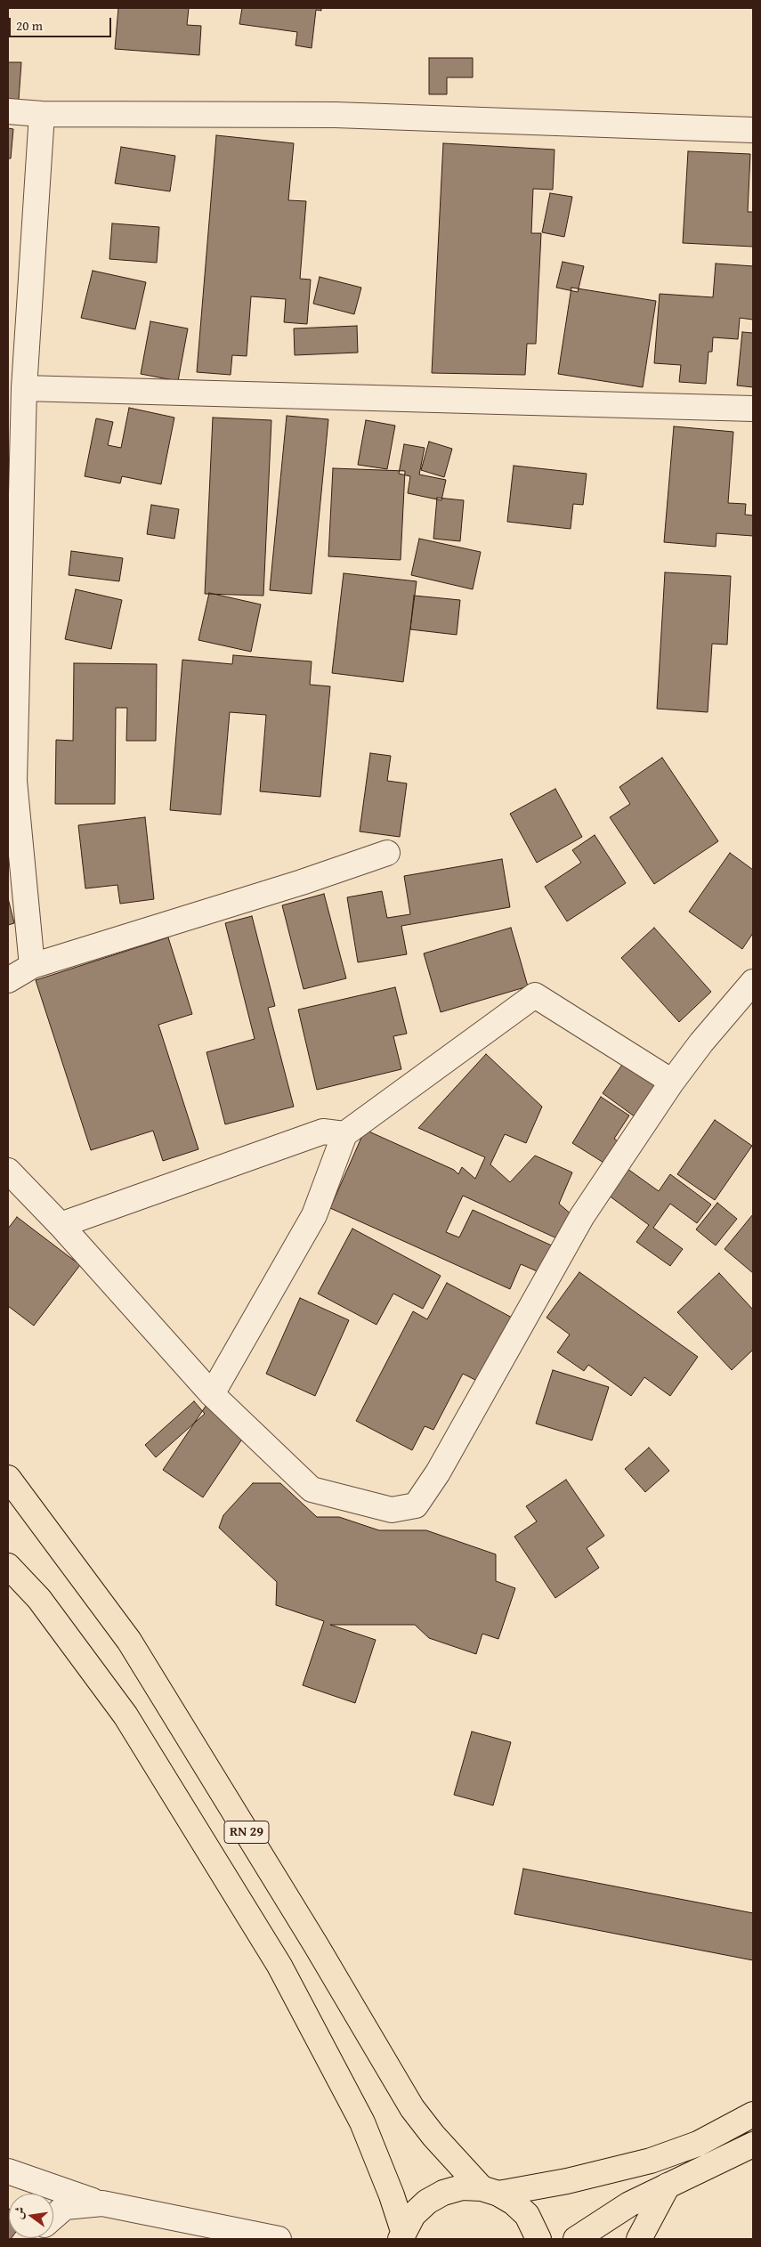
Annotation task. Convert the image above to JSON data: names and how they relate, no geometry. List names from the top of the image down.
{
  "streets": {
    "main road": ["RN 29"]
  },
  "scale_bar": "20 m",
  "north": "left"
}
